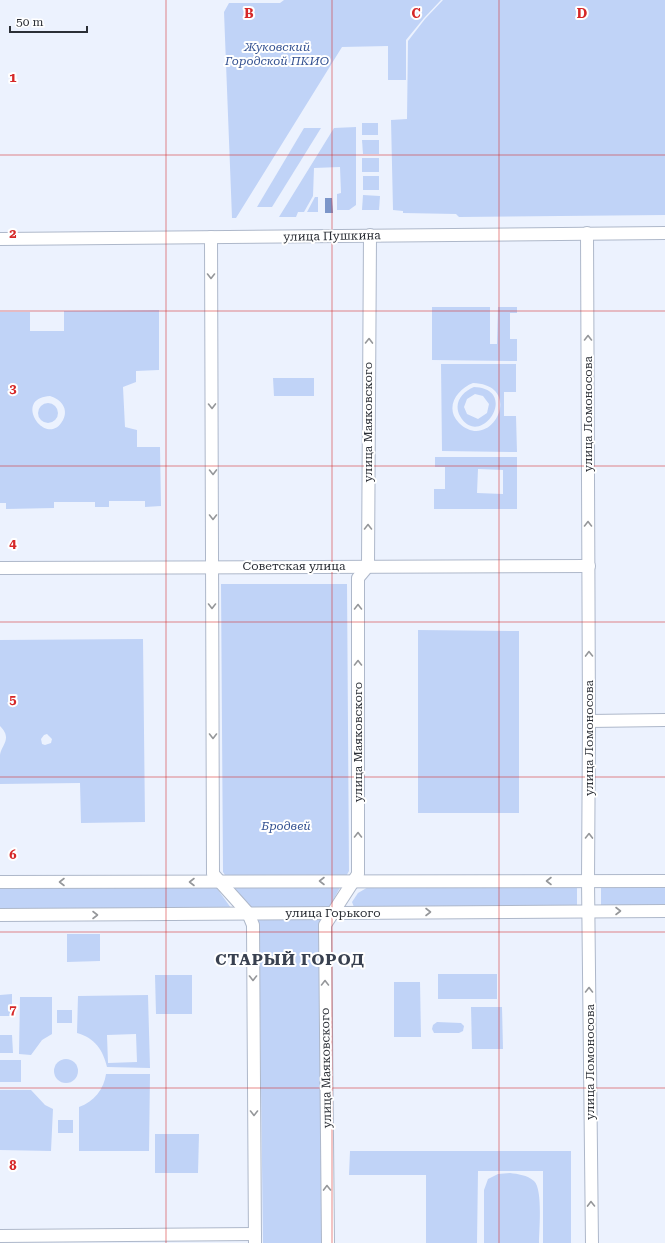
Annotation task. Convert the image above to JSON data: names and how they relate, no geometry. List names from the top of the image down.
{
  "streets": {
    "street": [
      "улица Пушкина",
      "улица Ломоносова",
      "улица Маяковского",
      "Советская улица",
      "улица Горького"
    ]
  },
  "crossings": [
    ["улица Пушкина", "улица Ломоносова"],
    ["улица Пушкина", "улица Маяковского"],
    ["улица Ломоносова", "Советская улица"],
    ["улица Ломоносова", "улица Горького"],
    ["улица Маяковского", "Советская улица"],
    ["улица Маяковского", "улица Горького"]
  ],
  "one_way": ["улица Ломоносова"],
  "districts": ["СТАРЫЙ ГОРОД"],
  "parks": ["Жуковский Городской ПКИО", "Бродвей"],
  "scale_bar": "50 m",
  "grid": {
    "columns": ["B", "C", "D"],
    "rows": [
      "1",
      "2",
      "3",
      "4",
      "5",
      "6",
      "7",
      "8"
    ]
  }
}
